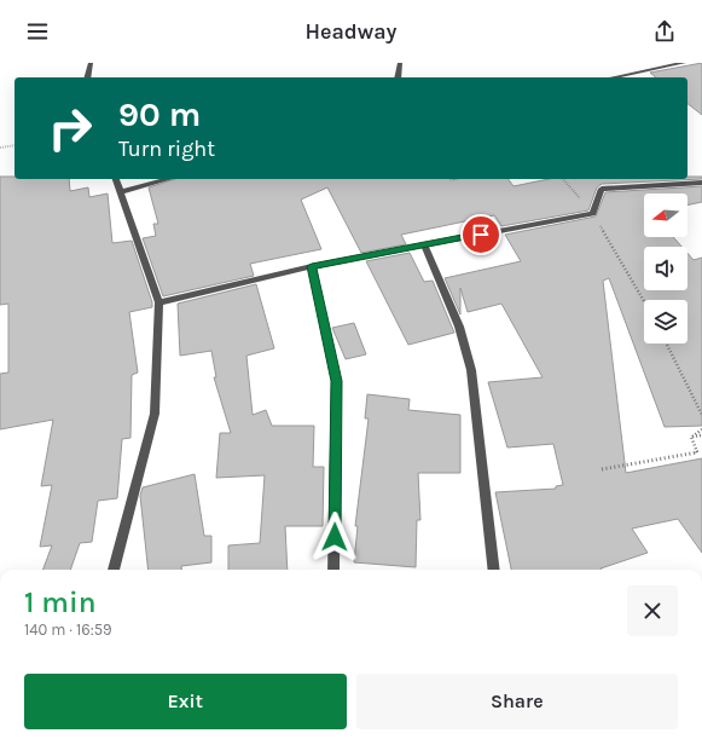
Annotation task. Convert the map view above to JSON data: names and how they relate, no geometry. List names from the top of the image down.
{
  "north": "left",
  "page": {
    "header": "Headway",
    "turn": ["90 m", "Turn right"],
    "heading": ["1 min", "140 m · 16:59"],
    "buttons": ["Exit", "Share"]
  }
}
